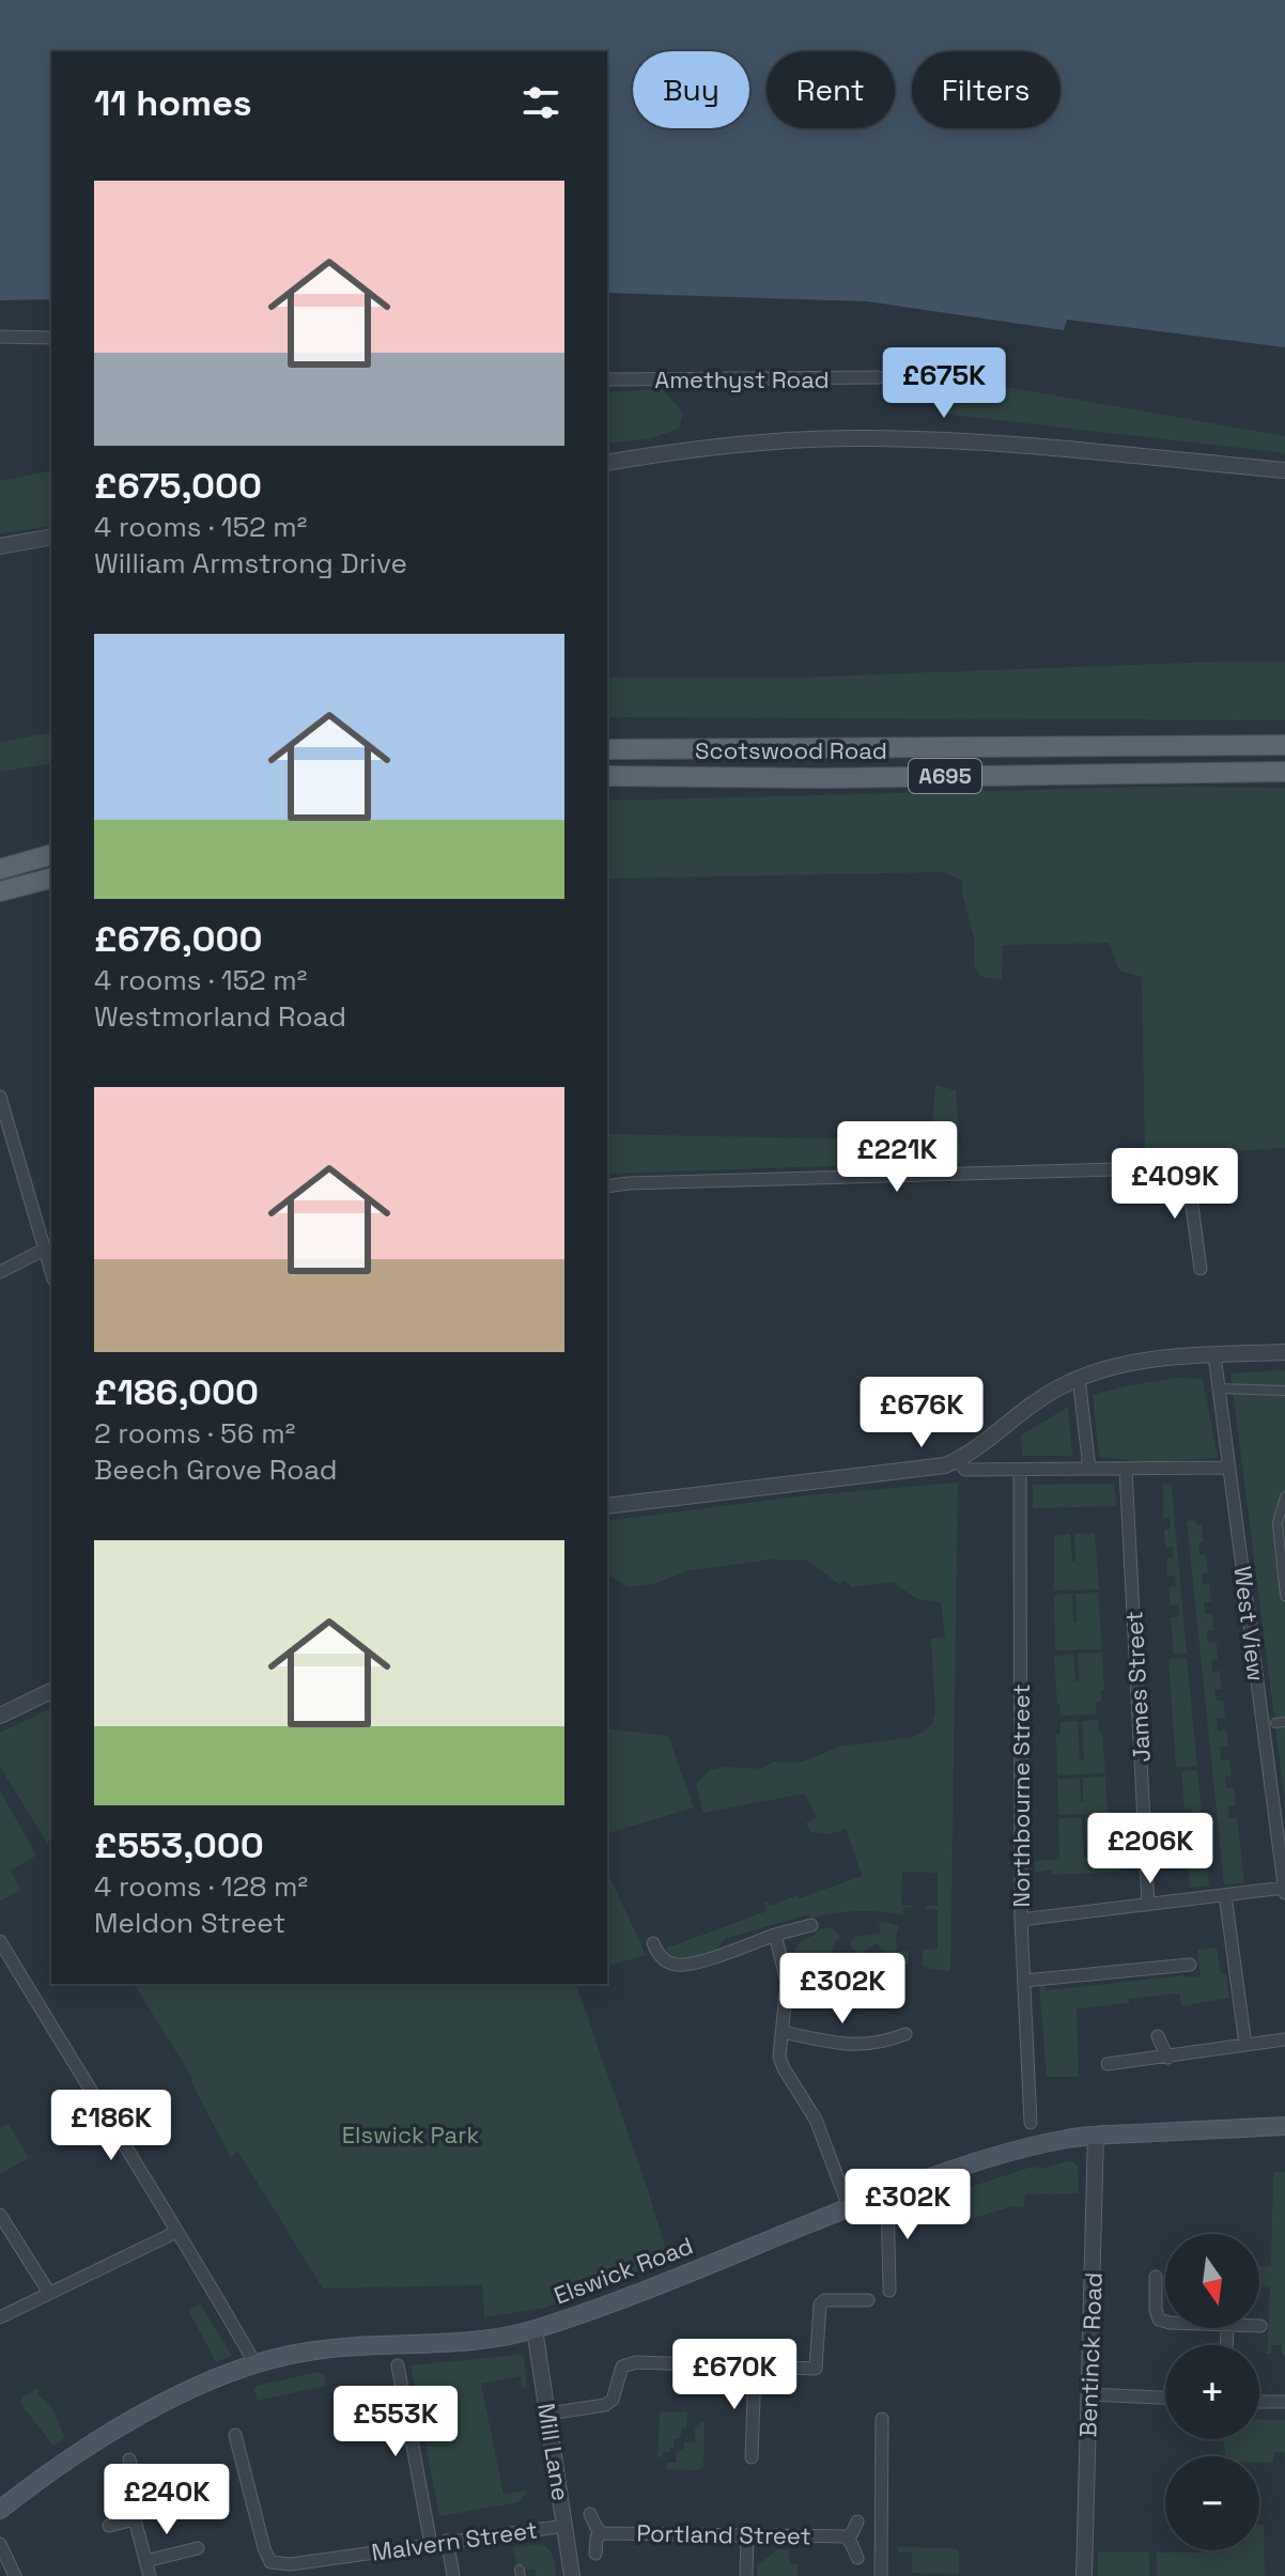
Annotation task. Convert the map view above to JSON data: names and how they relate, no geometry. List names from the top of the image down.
{
  "streets": {
    "main road": ["Scotswood Road", "A695", "Elswick Road"],
    "street": [
      "Amethyst Road",
      "West View",
      "James Street",
      "Northbourne Street",
      "Bentinck Road",
      "Mill Lane",
      "Portland Street",
      "Malvern Street"
    ]
  },
  "crossings": [
    ["Elswick Road", "Bentinck Road"],
    ["Elswick Road", "Mill Lane"],
    ["Mill Lane", "Malvern Street"]
  ],
  "parks": ["Elswick Park"],
  "north": "bottom",
  "page": {
    "chip": ["Buy", "Rent", "Filters"],
    "heading": "11 homes",
    "list": [
      {
        "name": "£675,000",
        "note": "4 rooms · 152 m² · William Armstrong Drive"
      },
      {
        "name": "£676,000",
        "note": "4 rooms · 152 m² · Westmorland Road"
      },
      {
        "name": "£186,000",
        "note": "2 rooms · 56 m² · Beech Grove Road"
      },
      {
        "name": "£553,000",
        "note": "4 rooms · 128 m² · Meldon Street"
      }
    ],
    "price": [
      "£675K",
      "£221K",
      "£409K",
      "£676K",
      "£206K",
      "£302K",
      "£186K",
      "£302K",
      "£670K",
      "£553K",
      "£240K"
    ],
    "map_buttons": ["+", "−"]
  }
}
